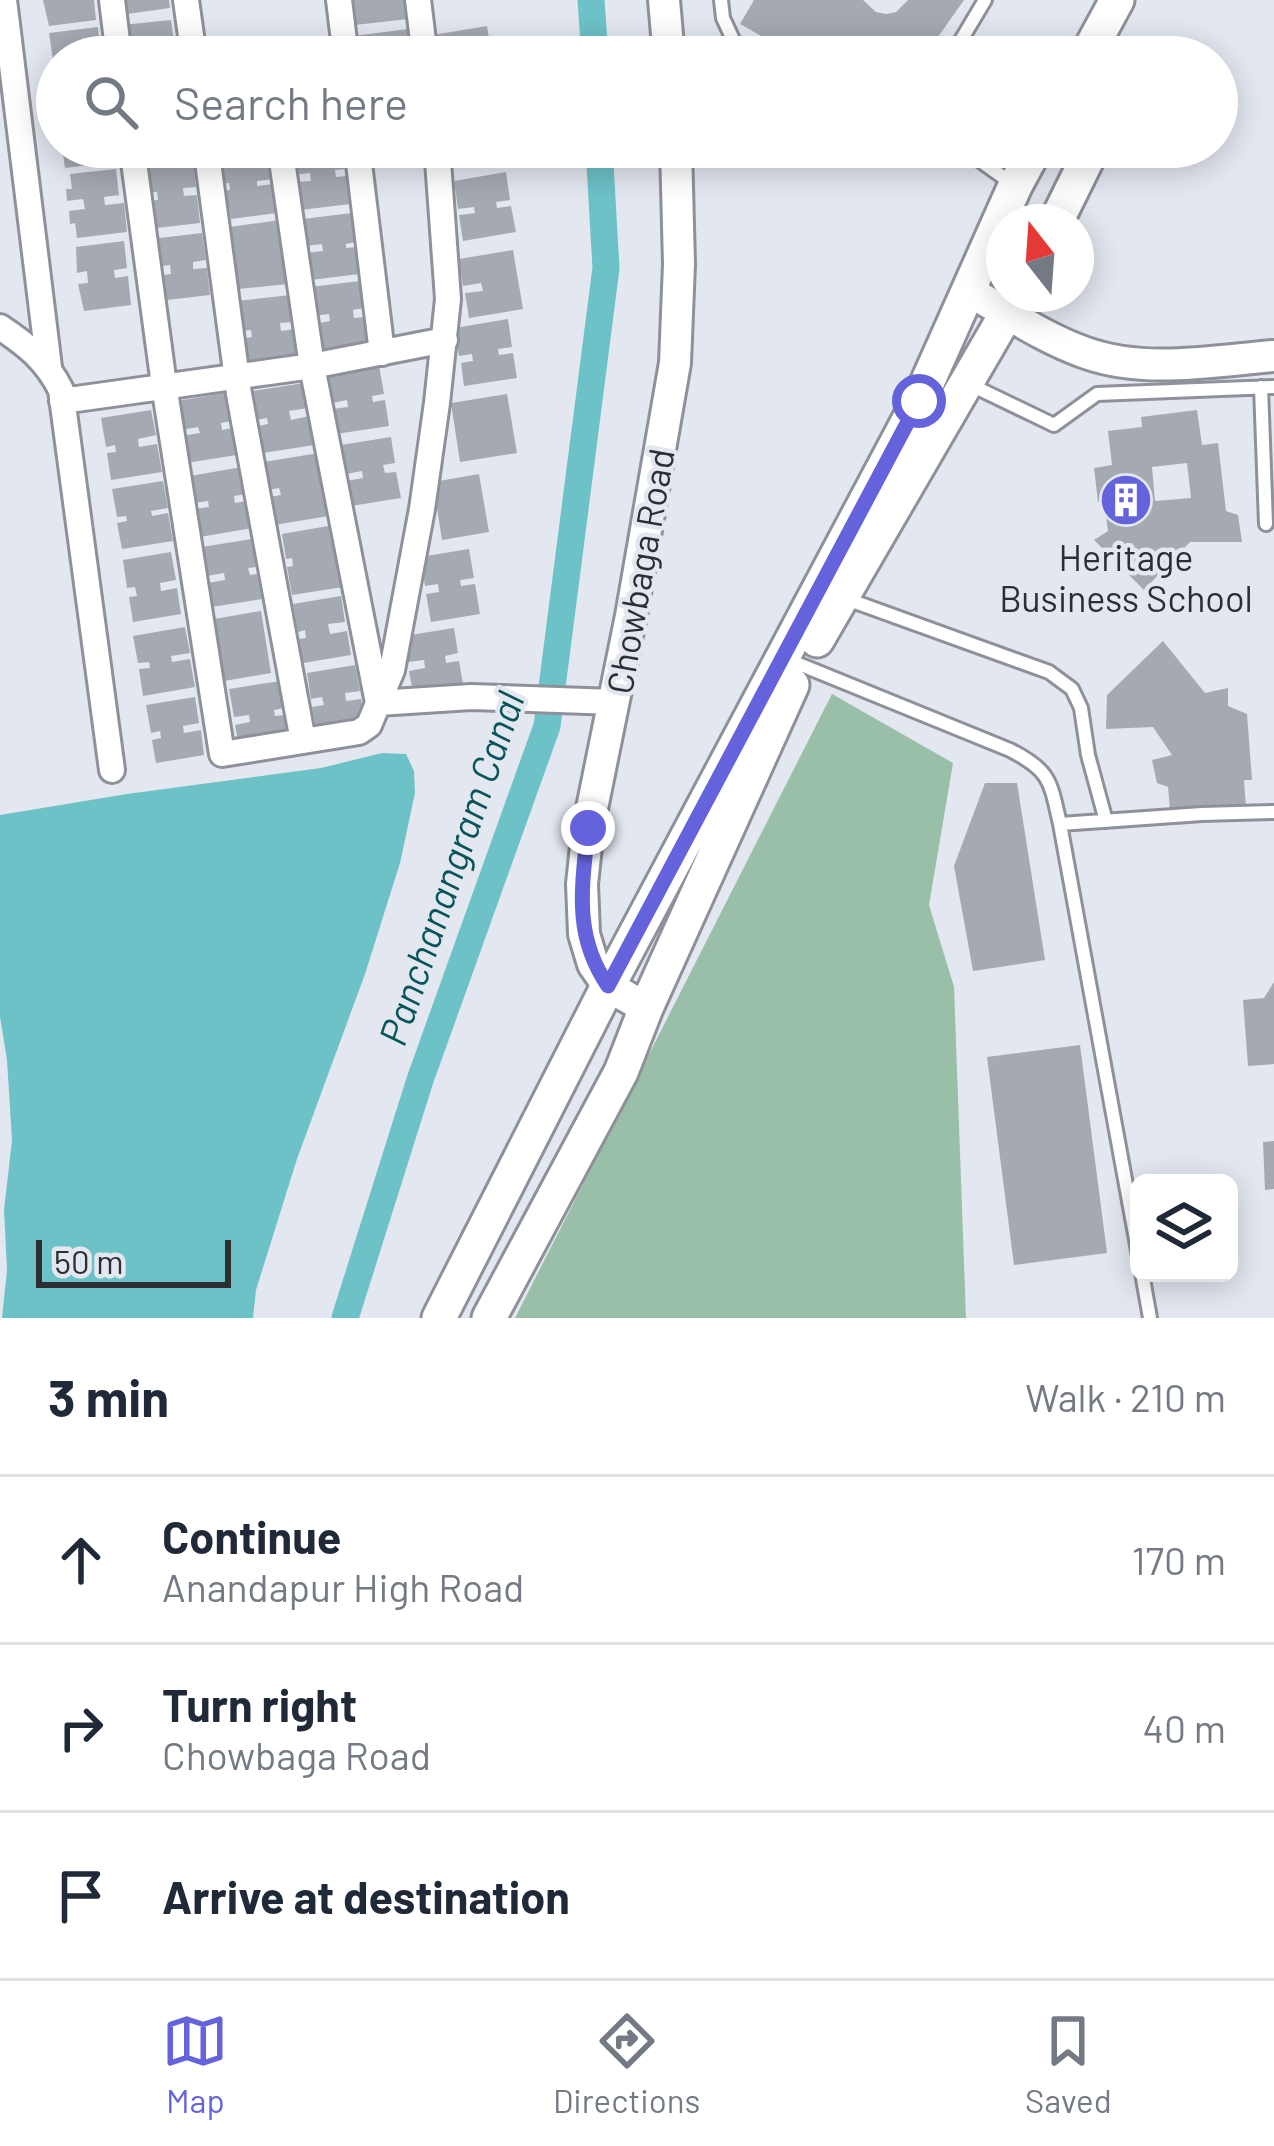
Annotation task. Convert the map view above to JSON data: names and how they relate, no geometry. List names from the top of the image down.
{
  "streets": {
    "street": ["Chowbaga Road"]
  },
  "water": ["Panchanangram Canal"],
  "places": {
    "building": ["Heritage Business School"]
  },
  "scale_bar": "50 m",
  "north": "top",
  "page": {
    "search": "Search here",
    "scale": "50 m",
    "heading": ["3 min", "Walk · 210 m"],
    "list": [
      ["Continue", "Anandapur High Road", "170 m"],
      ["Turn right", "Chowbaga Road", "40 m"],
      "Arrive at destination"
    ],
    "nav": ["Map", "Directions", "Saved"]
  }
}
